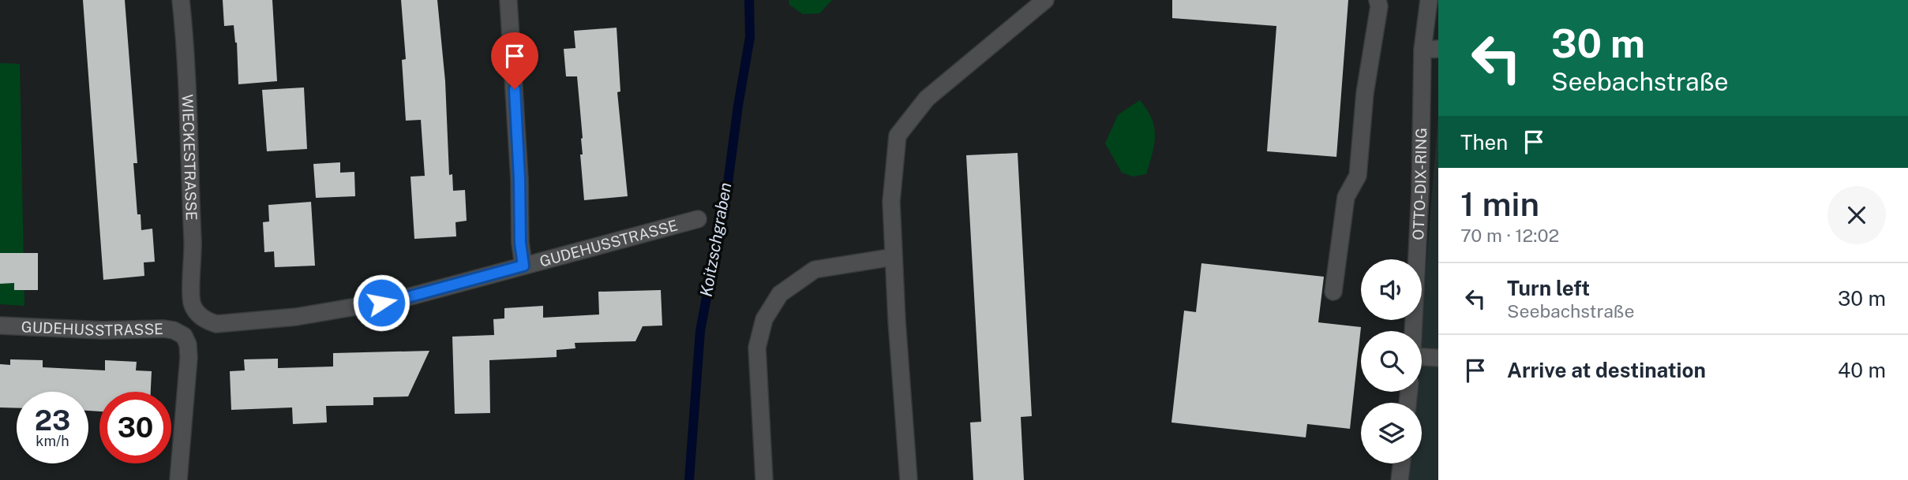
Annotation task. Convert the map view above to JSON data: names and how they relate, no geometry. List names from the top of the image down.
{
  "streets": {
    "street": ["WIECKESTRASSE", "OTTO-DIX-RING", "GUDEHUSSTRASSE"]
  },
  "crossings": [
    ["WIECKESTRASSE", "GUDEHUSSTRASSE"]
  ],
  "water": ["Koitzschgraben"],
  "page": {
    "turn": ["30 m", "Seebachstraße"],
    "then": "Then",
    "heading": ["1 min", "70 m · 12:02"],
    "list": [
      {
        "name": "Turn left",
        "note": "Seebachstraße",
        "value": "30 m"
      },
      {
        "name": "Arrive at destination",
        "value": "40 m"
      }
    ],
    "speed": "23 km/h",
    "limit": "30"
  }
}
